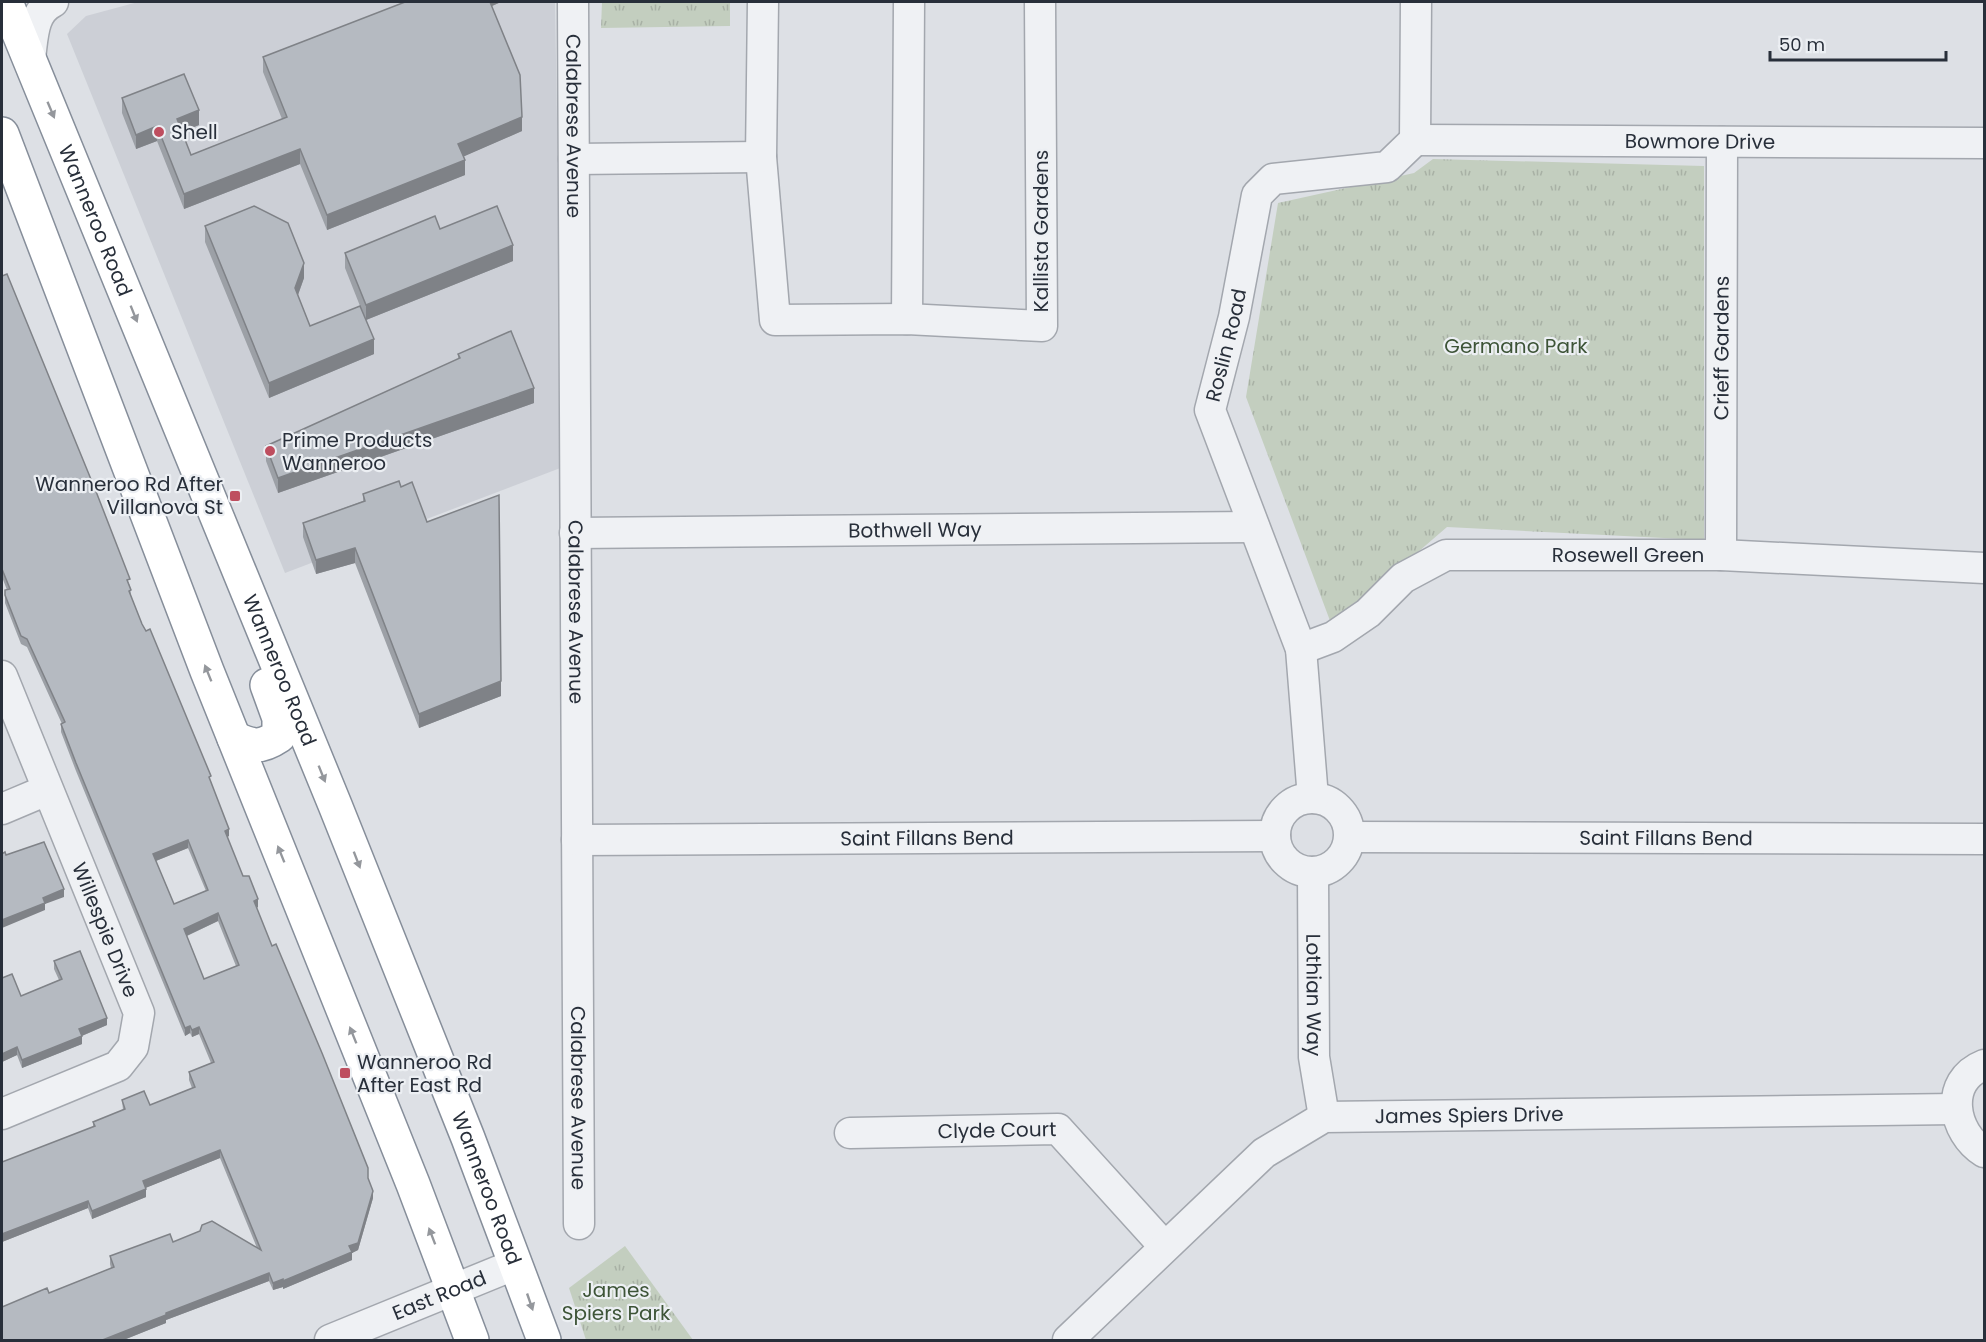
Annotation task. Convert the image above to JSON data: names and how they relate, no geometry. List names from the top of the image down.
{
  "streets": {
    "highway": ["Wanneroo Road"],
    "street": [
      "Calabrese Avenue",
      "Bowmore Drive",
      "Kallista Gardens",
      "Roslin Road",
      "Crieff Gardens",
      "Bothwell Way",
      "Rosewell Green",
      "Saint Fillans Bend",
      "Willespie Drive",
      "Lothian Way",
      "James Spiers Drive",
      "Clyde Court",
      "East Road"
    ]
  },
  "crossings": [
    ["Calabrese Avenue", "Bothwell Way"],
    ["Calabrese Avenue", "Saint Fillans Bend"],
    ["Bowmore Drive", "Roslin Road"],
    ["Bowmore Drive", "Crieff Gardens"],
    ["Wanneroo Road", "East Road"],
    ["Roslin Road", "Bothwell Way"],
    ["Roslin Road", "Rosewell Green"],
    ["Roslin Road", "Saint Fillans Bend"],
    ["Roslin Road", "Lothian Way"],
    ["Crieff Gardens", "Rosewell Green"],
    ["Saint Fillans Bend", "Lothian Way"],
    ["Lothian Way", "James Spiers Drive"]
  ],
  "parks": ["Germano Park", "James Spiers Park"],
  "places": {
    "other": ["Shell", "Prime Products Wanneroo"],
    "transit": ["Wanneroo Rd After Villanova St", "Wanneroo Rd After East Rd"]
  },
  "scale_bar": "50 m"
}
